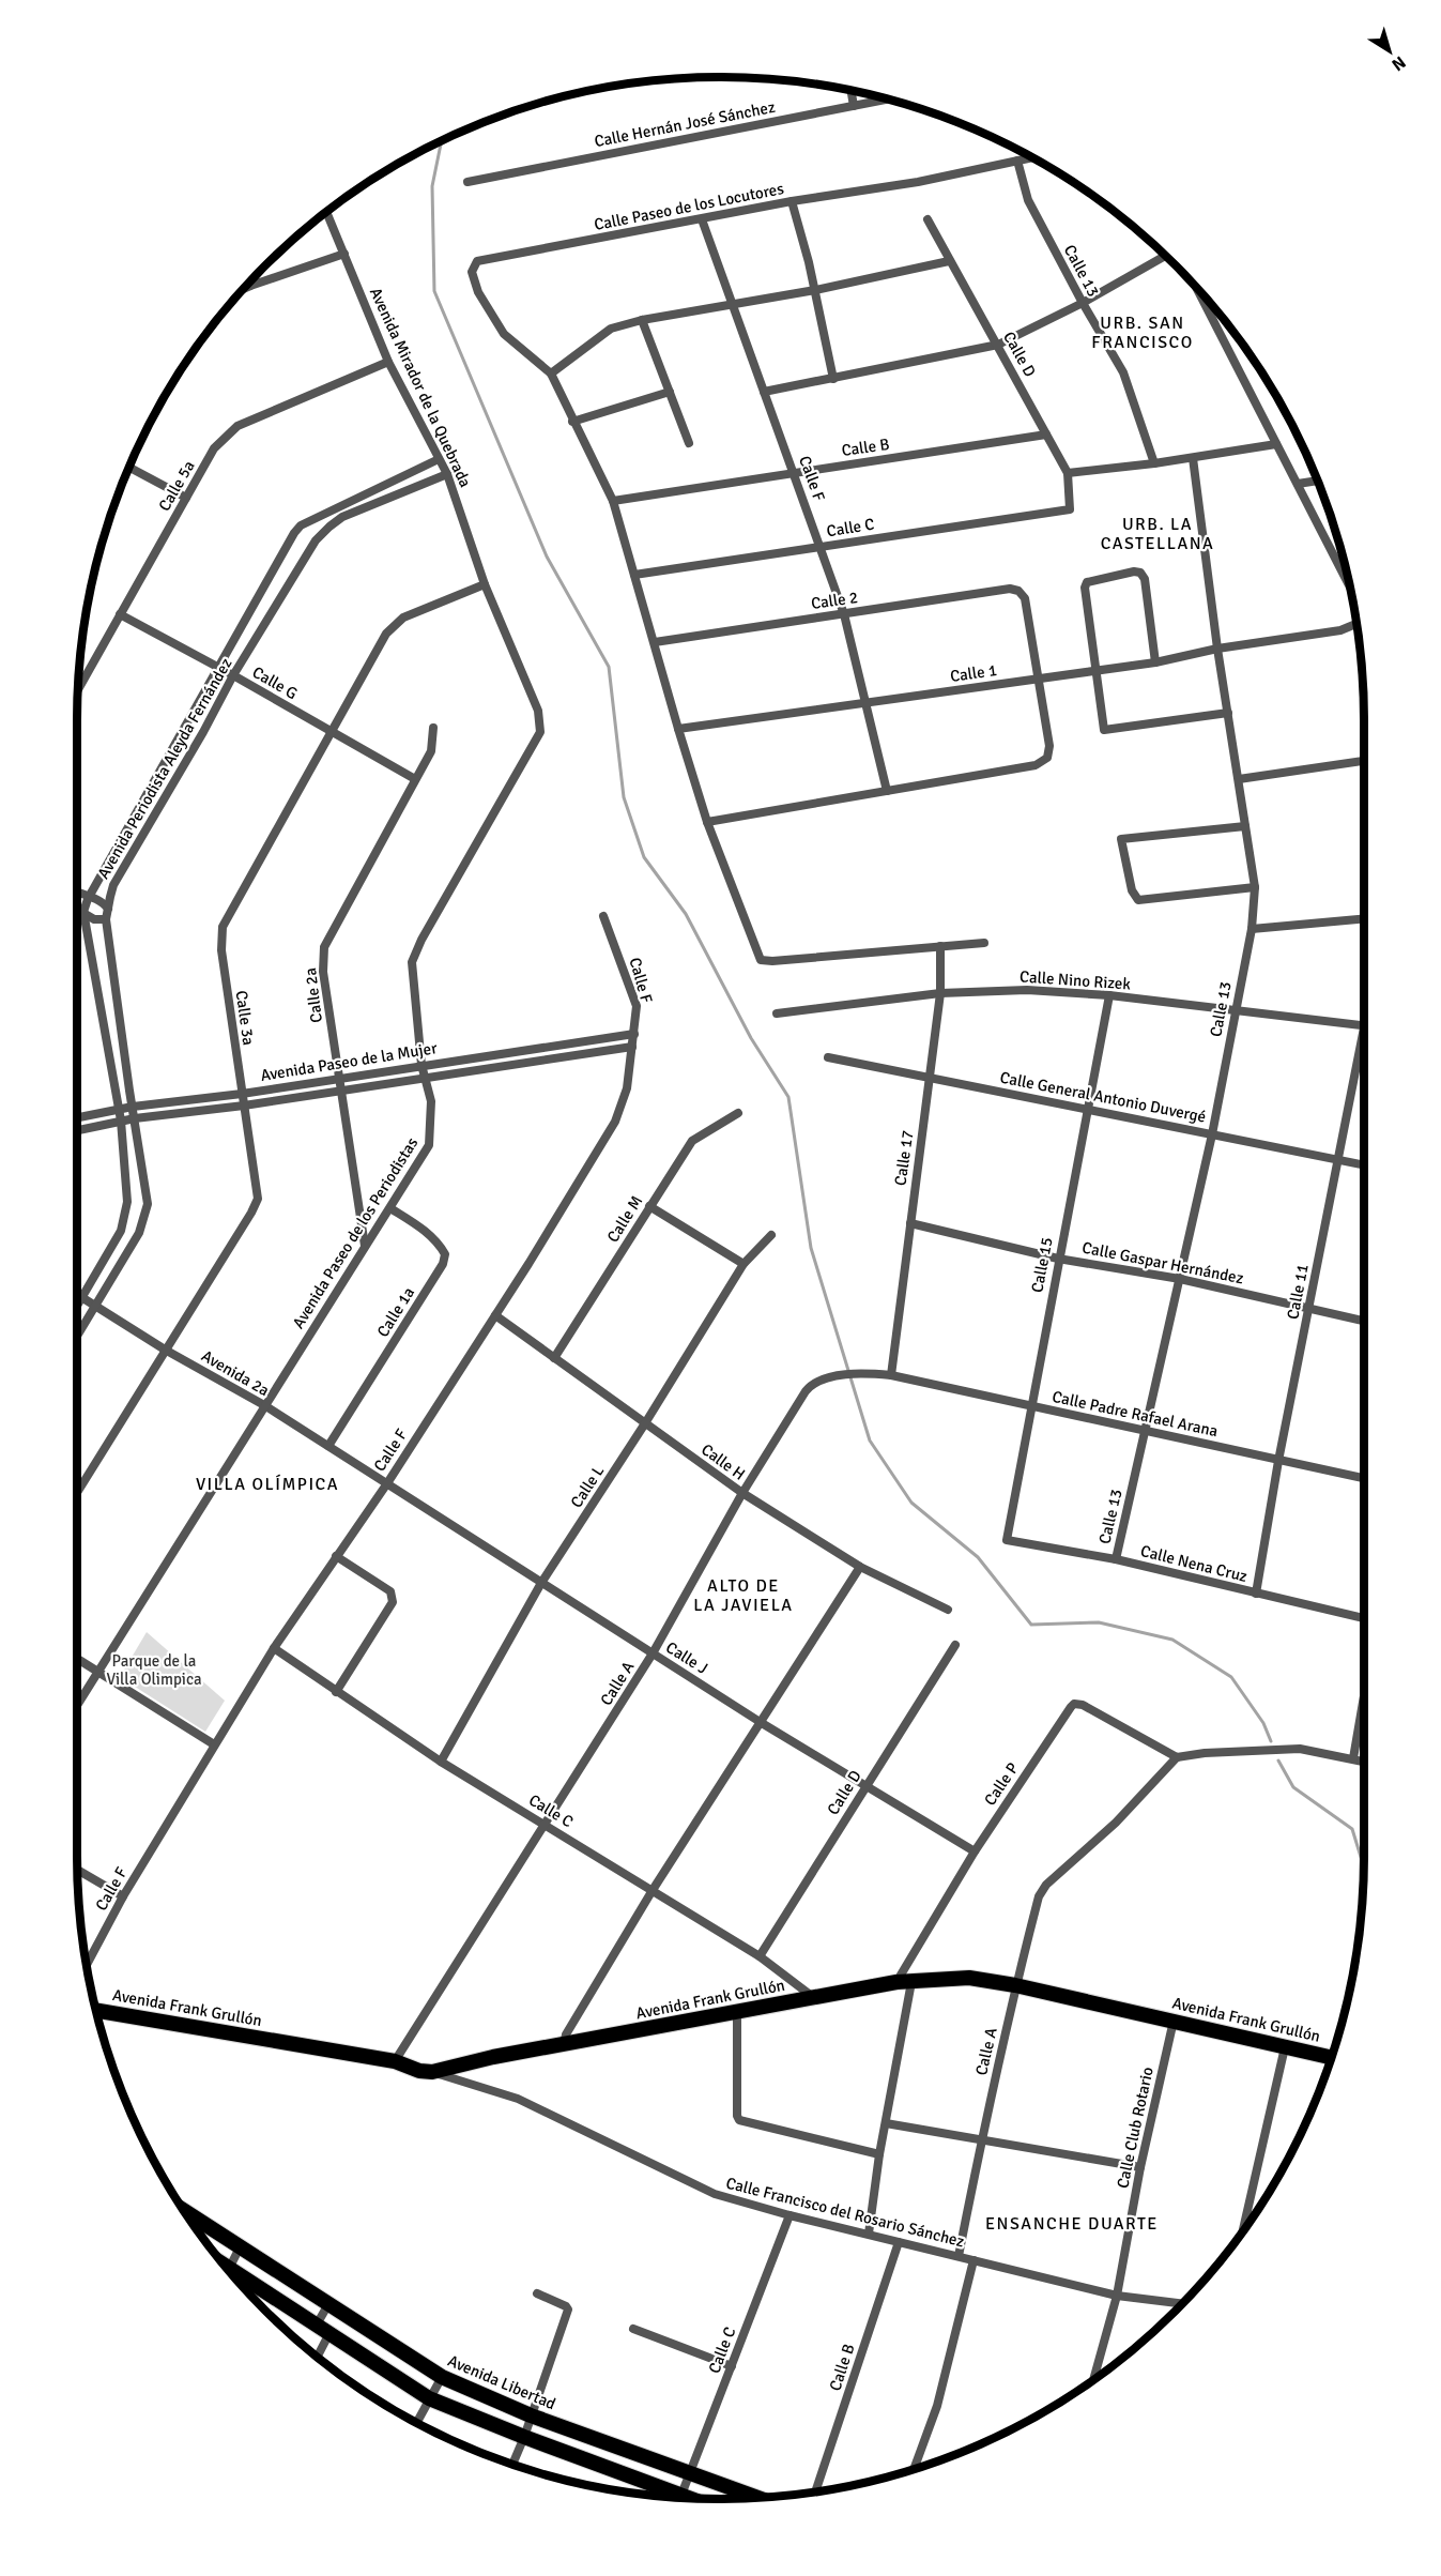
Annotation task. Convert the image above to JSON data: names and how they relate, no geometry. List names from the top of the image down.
{
  "streets": {
    "main road": ["Avenida Frank Grullón", "Avenida Libertad"],
    "street": [
      "Calle Hernán José Sánchez",
      "Calle Paseo de los Locutores",
      "Calle 13",
      "Calle D",
      "Avenida Mirador de la Quebrada",
      "Calle B",
      "Calle F",
      "Calle 5a",
      "Calle C",
      "Calle 2",
      "Calle 1",
      "Calle G",
      "Avenida Periodista Aleyda Fernández",
      "Calle Nino Rizek",
      "Calle 2a",
      "Calle 3a",
      "Avenida Paseo de la Mujer",
      "Calle General Antonio Duvergé",
      "Calle 17",
      "Calle M",
      "Avenida Paseo de los Periodistas",
      "Calle Gaspar Hernández",
      "Calle 15",
      "Calle 11",
      "Calle 1a",
      "Avenida 2a",
      "Calle Padre Rafael Arana",
      "Calle H",
      "Calle L",
      "Calle Nena Cruz",
      "Calle J",
      "Calle A",
      "Calle P",
      "Calle Club Rotario",
      "Calle Francisco del Rosario Sánchez"
    ]
  },
  "crossings": [
    ["Calle Paseo de los Locutores", "Calle 13"],
    ["Calle Paseo de los Locutores", "Calle F"],
    ["Calle 13", "Calle 1"],
    ["Calle 13", "Calle Nino Rizek"],
    ["Calle 13", "Calle General Antonio Duvergé"],
    ["Calle 13", "Calle Gaspar Hernández"],
    ["Calle 13", "Calle Padre Rafael Arana"],
    ["Calle 13", "Calle Nena Cruz"],
    ["Calle D", "Calle B"],
    ["Calle D", "Calle C"],
    ["Calle D", "Calle J"],
    ["Avenida Mirador de la Quebrada", "Calle 5a"],
    ["Avenida Mirador de la Quebrada", "Avenida Periodista Aleyda Fernández"],
    ["Avenida Mirador de la Quebrada", "Calle 3a"],
    ["Avenida Mirador de la Quebrada", "Avenida Paseo de los Periodistas"],
    ["Calle B", "Calle F"],
    ["Calle B", "Calle Francisco del Rosario Sánchez"],
    ["Calle F", "Calle C"],
    ["Calle F", "Calle 2"],
    ["Calle F", "Calle 1"],
    ["Calle F", "Avenida Paseo de la Mujer"],
    ["Calle F", "Avenida 2a"],
    ["Calle F", "Calle H"],
    ["Calle F", "Calle J"],
    ["Calle 5a", "Calle G"],
    ["Calle C", "Calle L"],
    ["Calle C", "Calle A"],
    ["Calle C", "Avenida Frank Grullón"],
    ["Calle C", "Calle Francisco del Rosario Sánchez"],
    ["Calle C", "Avenida Libertad"],
    ["Calle 2", "Calle 1"],
    ["Calle G", "Avenida Periodista Aleyda Fernández"],
    ["Calle G", "Calle 2a"],
    ["Calle G", "Calle 3a"],
    ["Avenida Periodista Aleyda Fernández", "Avenida Paseo de la Mujer"],
    ["Avenida Periodista Aleyda Fernández", "Avenida 2a"],
    ["Calle Nino Rizek", "Calle 17"],
    ["Calle Nino Rizek", "Calle 15"],
    ["Calle 2a", "Avenida Paseo de la Mujer"],
    ["Calle 2a", "Avenida Paseo de los Periodistas"],
    ["Calle 3a", "Avenida Paseo de la Mujer"],
    ["Calle 3a", "Avenida 2a"],
    ["Avenida Paseo de la Mujer", "Avenida Paseo de los Periodistas"],
    ["Calle General Antonio Duvergé", "Calle 17"],
    ["Calle General Antonio Duvergé", "Calle 15"],
    ["Calle General Antonio Duvergé", "Calle 11"],
    ["Calle 17", "Calle Gaspar Hernández"],
    ["Calle 17", "Calle Padre Rafael Arana"],
    ["Calle 17", "Calle A"],
    ["Calle M", "Calle H"],
    ["Avenida Paseo de los Periodistas", "Calle 1a"],
    ["Avenida Paseo de los Periodistas", "Avenida 2a"],
    ["Calle Gaspar Hernández", "Calle 15"],
    ["Calle Gaspar Hernández", "Calle 11"],
    ["Calle 15", "Calle Padre Rafael Arana"],
    ["Calle 15", "Calle Nena Cruz"],
    ["Calle 11", "Calle Padre Rafael Arana"],
    ["Calle 11", "Calle Nena Cruz"],
    ["Calle 1a", "Avenida 2a"],
    ["Avenida 2a", "Calle J"],
    ["Calle Padre Rafael Arana", "Calle A"],
    ["Calle H", "Calle L"],
    ["Calle H", "Calle A"],
    ["Calle L", "Calle J"],
    ["Calle J", "Calle A"],
    ["Calle J", "Calle P"],
    ["Calle A", "Calle P"],
    ["Calle A", "Avenida Frank Grullón"],
    ["Calle A", "Calle Francisco del Rosario Sánchez"],
    ["Calle P", "Avenida Frank Grullón"],
    ["Avenida Frank Grullón", "Calle Club Rotario"],
    ["Avenida Frank Grullón", "Calle Francisco del Rosario Sánchez"],
    ["Calle Club Rotario", "Calle Francisco del Rosario Sánchez"]
  ],
  "districts": [
    "URB. SAN FRANCISCO",
    "URB. LA CASTELLANA",
    "VILLA OLÍMPICA",
    "ALTO DE LA JAVIELA",
    "ENSANCHE DUARTE"
  ],
  "parks": ["Parque de la Villa Olimpica"],
  "north": "bottom right"
}
